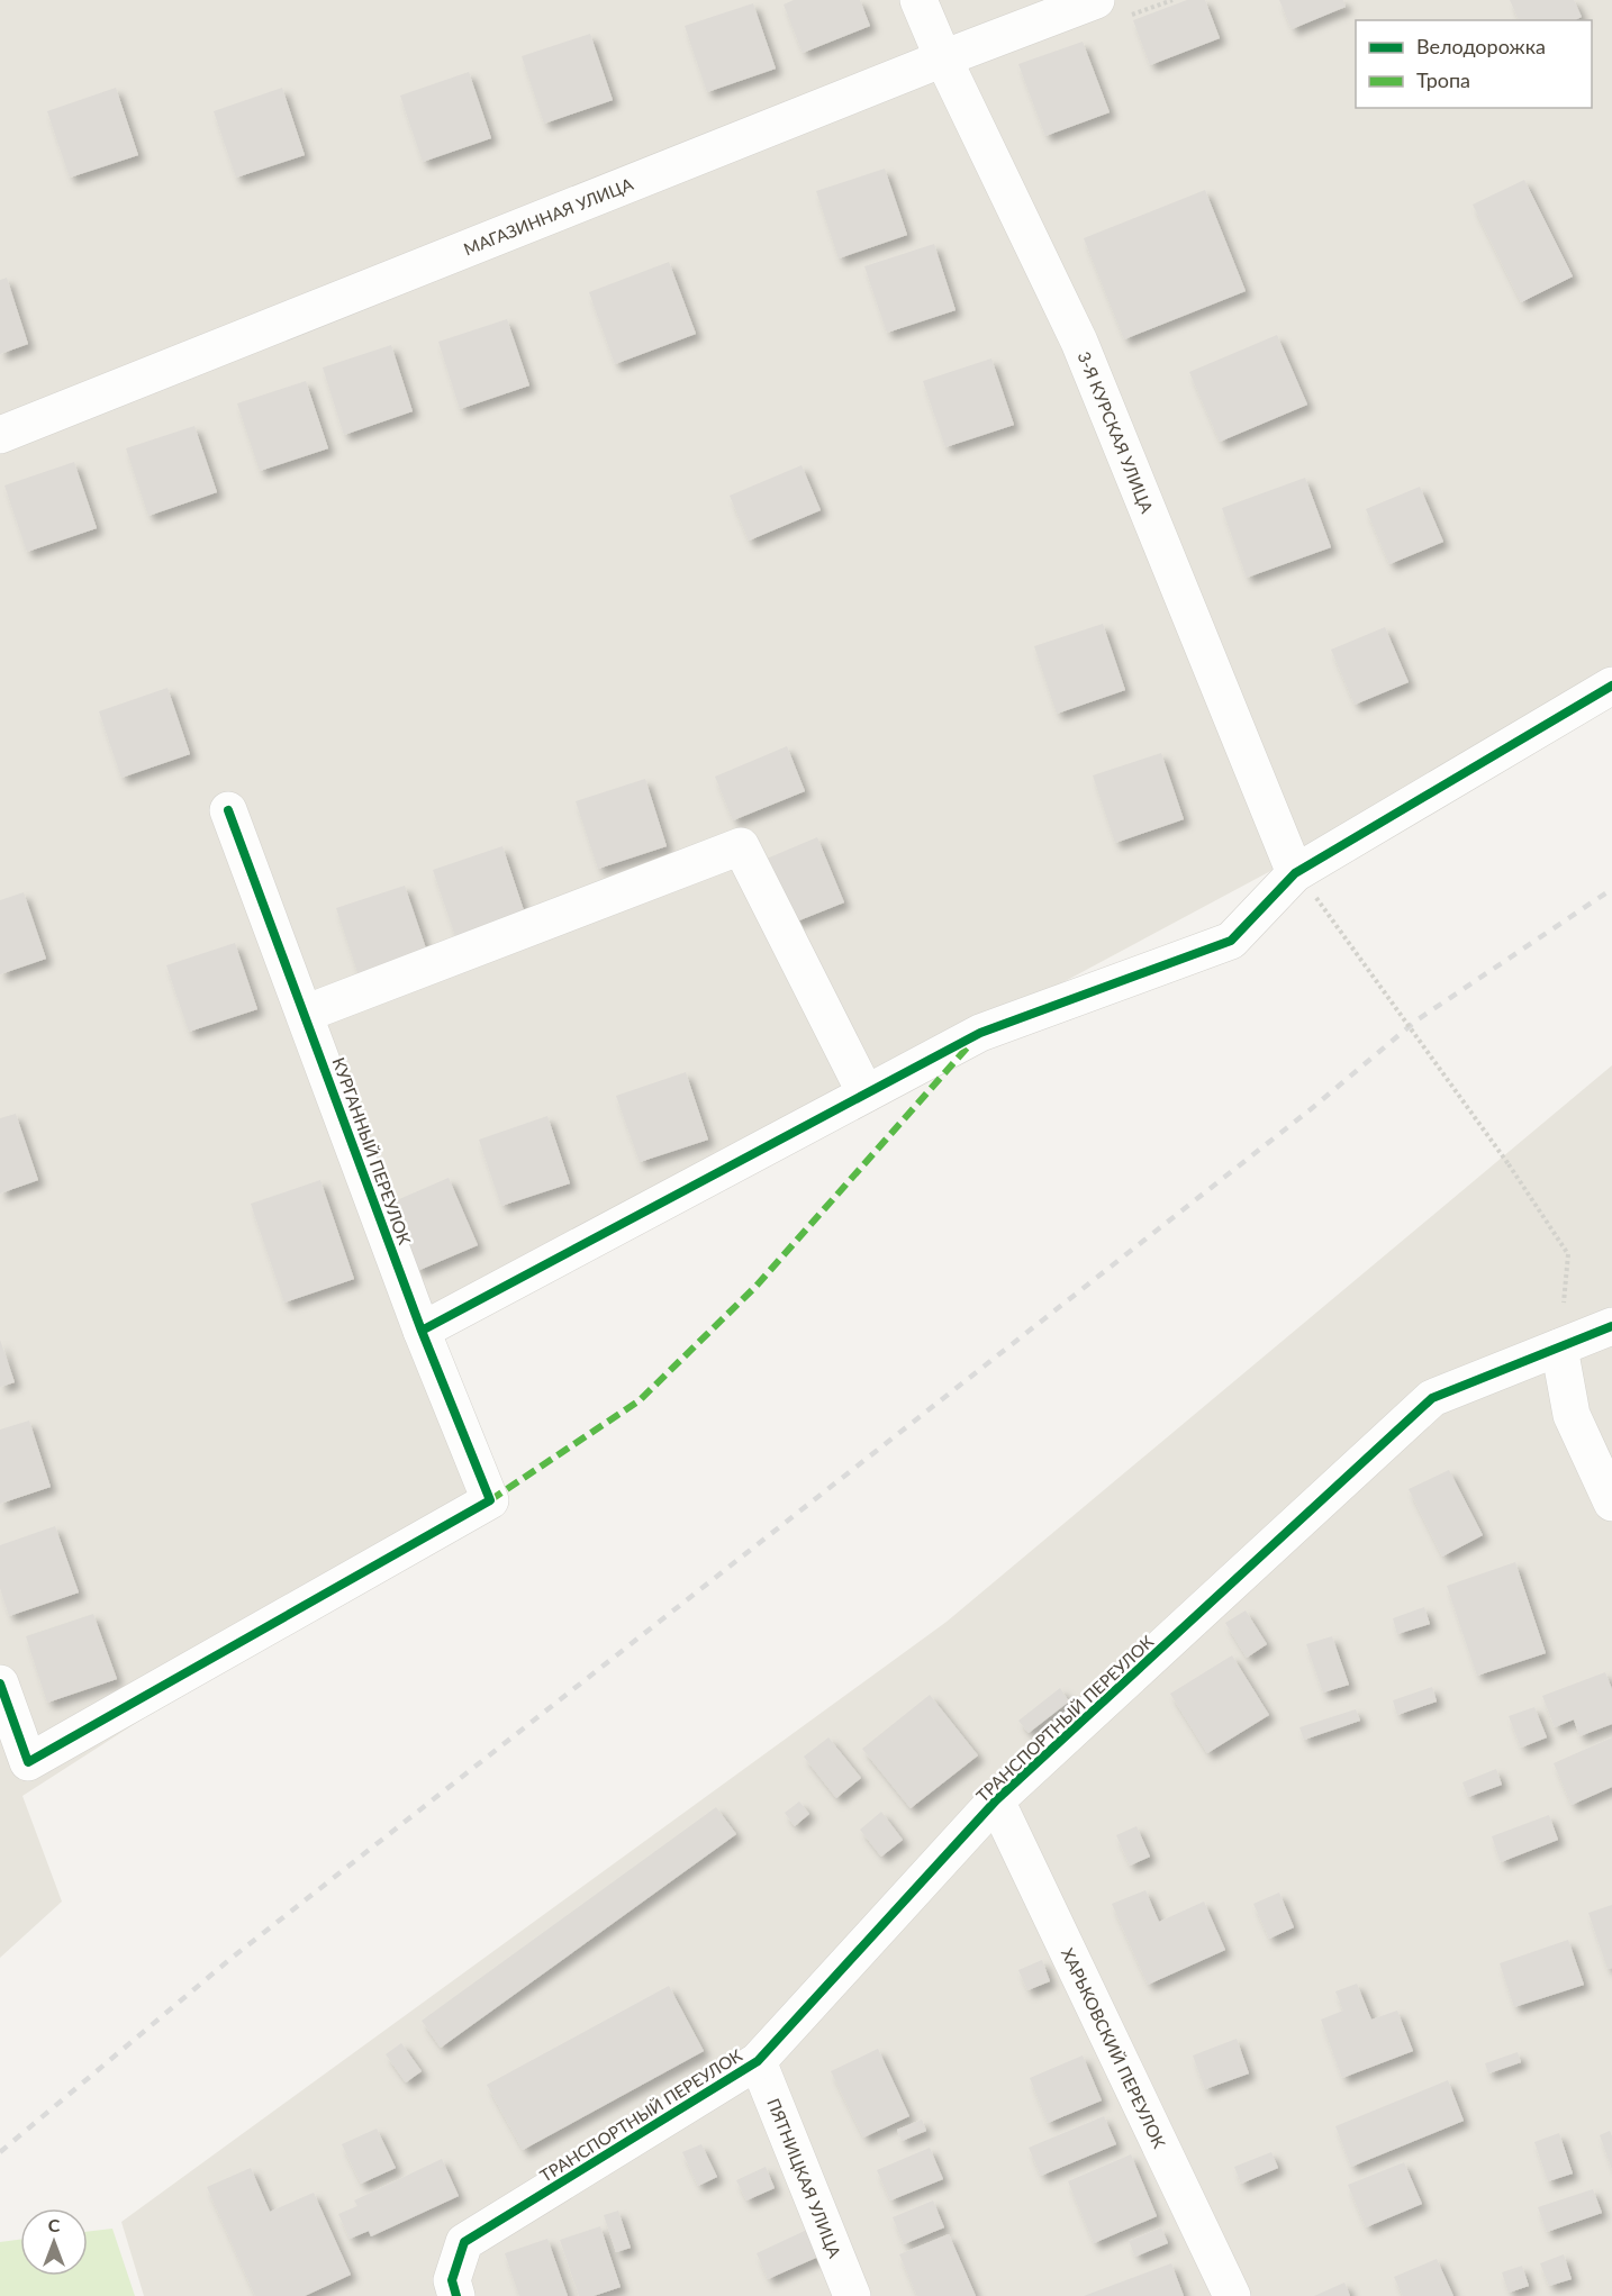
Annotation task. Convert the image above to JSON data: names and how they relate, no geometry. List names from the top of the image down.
{
  "streets": {
    "street": [
      "МАГАЗИННАЯ УЛИЦА",
      "3-Я КУРСКАЯ УЛИЦА",
      "КУРГАННЫЙ ПЕРЕУЛОК",
      "ТРАНСПОРТНЫЙ ПЕРЕУЛОК",
      "ХАРЬКОВСКИЙ ПЕРЕУЛОК",
      "ПЯТНИЦКАЯ УЛИЦА"
    ]
  },
  "crossings": [
    ["МАГАЗИННАЯ УЛИЦА", "3-Я КУРСКАЯ УЛИЦА"],
    ["ТРАНСПОРТНЫЙ ПЕРЕУЛОК", "ХАРЬКОВСКИЙ ПЕРЕУЛОК"],
    ["ТРАНСПОРТНЫЙ ПЕРЕУЛОК", "ПЯТНИЦКАЯ УЛИЦА"]
  ],
  "legend": ["Велодорожка", "Тропа"],
  "north": "top"
}
